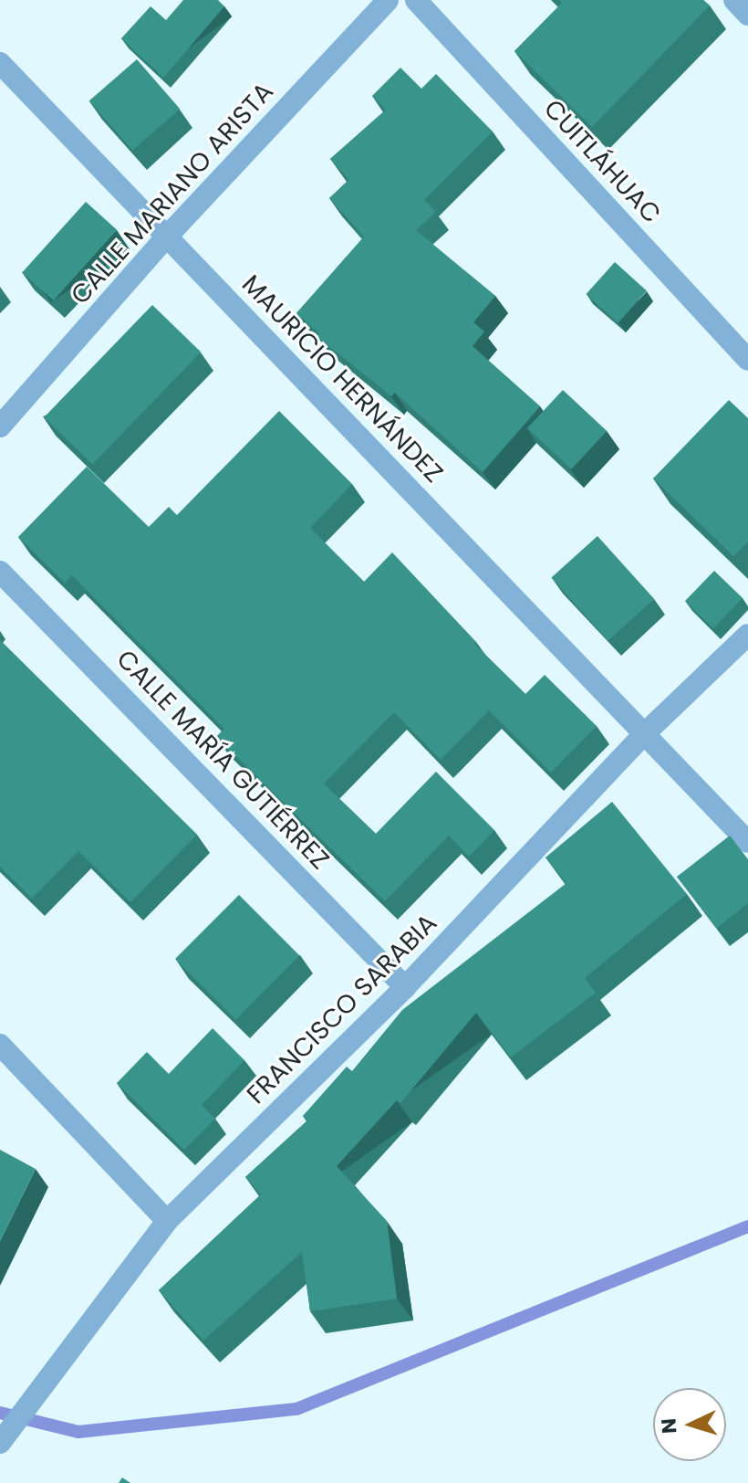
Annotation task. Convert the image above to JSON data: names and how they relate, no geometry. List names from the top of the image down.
{
  "streets": {
    "street": [
      "CUITLÁHUAC",
      "CALLE MARIANO ARISTA",
      "MAURICIO HERNÁNDEZ",
      "CALLE MARÍA GUTIÉRREZ",
      "FRANCISCO SARABIA"
    ]
  },
  "crossings": [
    ["CALLE MARIANO ARISTA", "MAURICIO HERNÁNDEZ"],
    ["MAURICIO HERNÁNDEZ", "FRANCISCO SARABIA"],
    ["CALLE MARÍA GUTIÉRREZ", "FRANCISCO SARABIA"]
  ],
  "north": "left"
}
